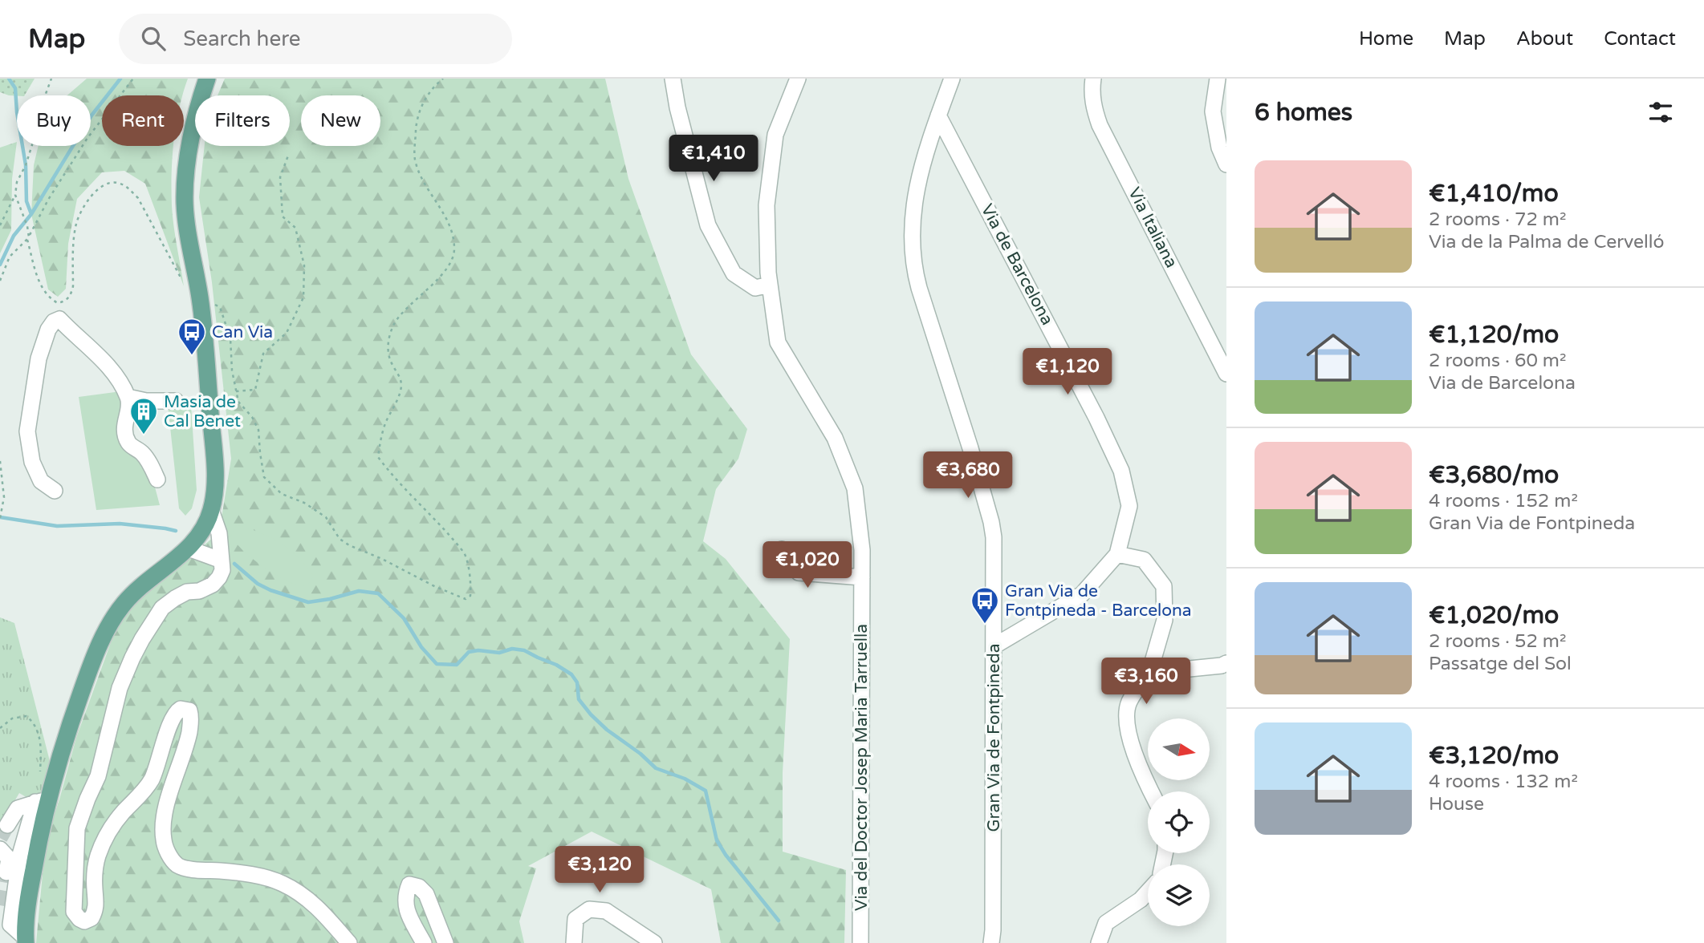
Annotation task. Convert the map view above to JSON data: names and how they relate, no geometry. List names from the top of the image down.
{
  "streets": {
    "street": [
      "Via Italiana",
      "Via de Barcelona",
      "Gran Via de Fontpineda",
      "Via del Doctor Josep Maria Tarruella"
    ]
  },
  "crossings": [
    ["Via de Barcelona", "Gran Via de Fontpineda"]
  ],
  "places": {
    "bus stop": ["Can Via", "Gran Via de Fontpineda - Barcelona"],
    "building": ["Masia de Cal Benet"]
  },
  "north": "right",
  "page": {
    "header": "Map",
    "search": "Search here",
    "nav": [
      "Home",
      "Map",
      "About",
      "Contact"
    ],
    "heading": "6 homes",
    "chip": [
      "Buy",
      "Rent",
      "Filters",
      "New"
    ],
    "price": [
      "€1,410",
      "€1,120",
      "€3,680",
      "€1,020",
      "€3,160",
      "€3,120"
    ],
    "list": [
      {
        "name": "€1,410/mo",
        "note": "2 rooms · 72 m² · Via de la Palma de Cervelló"
      },
      {
        "name": "€1,120/mo",
        "note": "2 rooms · 60 m² · Via de Barcelona"
      },
      {
        "name": "€3,680/mo",
        "note": "4 rooms · 152 m² · Gran Via de Fontpineda"
      },
      {
        "name": "€1,020/mo",
        "note": "2 rooms · 52 m² · Passatge del Sol"
      },
      {
        "name": "€3,120/mo",
        "note": "4 rooms · 132 m² · House"
      }
    ]
  }
}
